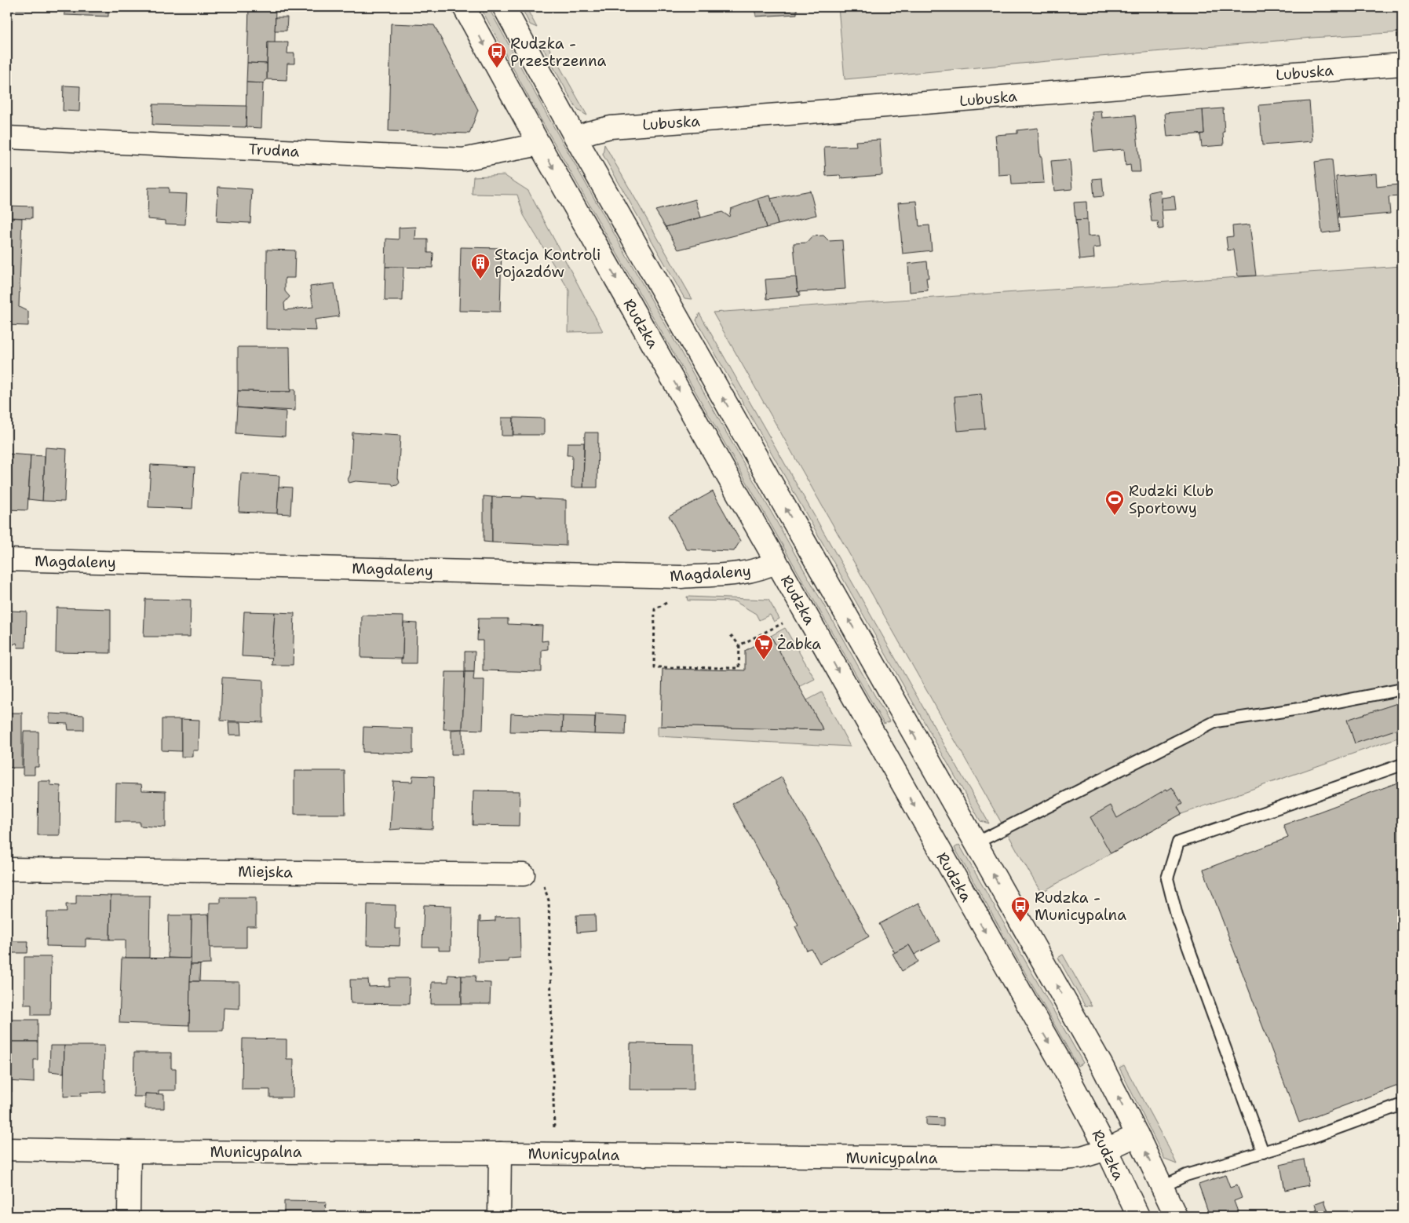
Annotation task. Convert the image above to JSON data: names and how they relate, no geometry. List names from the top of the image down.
{
  "streets": {
    "street": [
      "Lubuska",
      "Trudna",
      "Rudzka",
      "Magdaleny",
      "Miejska",
      "Municypalna"
    ]
  },
  "crossings": [
    ["Trudna", "Rudzka"],
    ["Rudzka", "Magdaleny"],
    ["Rudzka", "Municypalna"]
  ],
  "places": {
    "bus stop": ["Rudzka - Przestrzenna", "Rudzka - Municypalna"],
    "building": ["Stacja Kontroli Pojazdów"],
    "sports": ["Rudzki Klub Sportowy"],
    "supermarket": ["Żabka"]
  }
}
